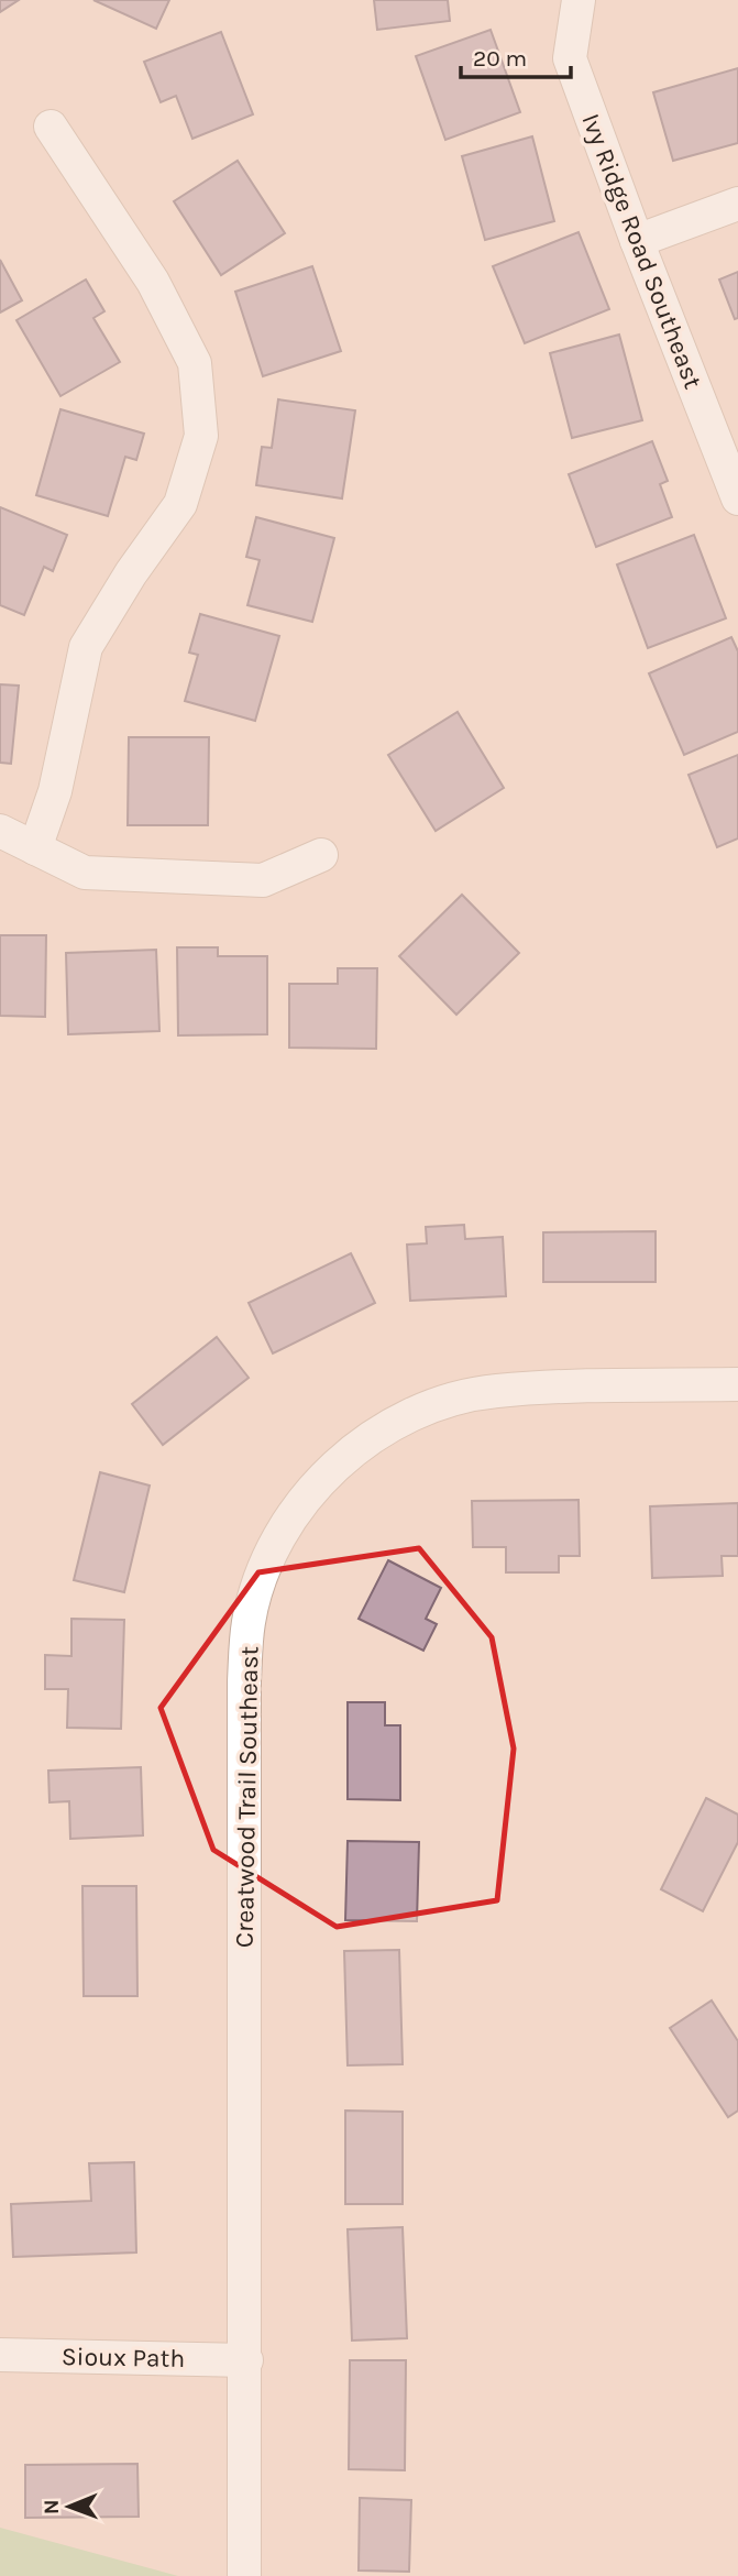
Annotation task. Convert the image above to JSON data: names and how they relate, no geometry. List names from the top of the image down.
{
  "streets": {
    "street": ["Ivy Ridge Road Southeast", "Creatwood Trail Southeast", "Sioux Path"]
  },
  "crossings": [
    ["Creatwood Trail Southeast", "Sioux Path"]
  ],
  "scale_bar": "20 m",
  "north": "left"
}
